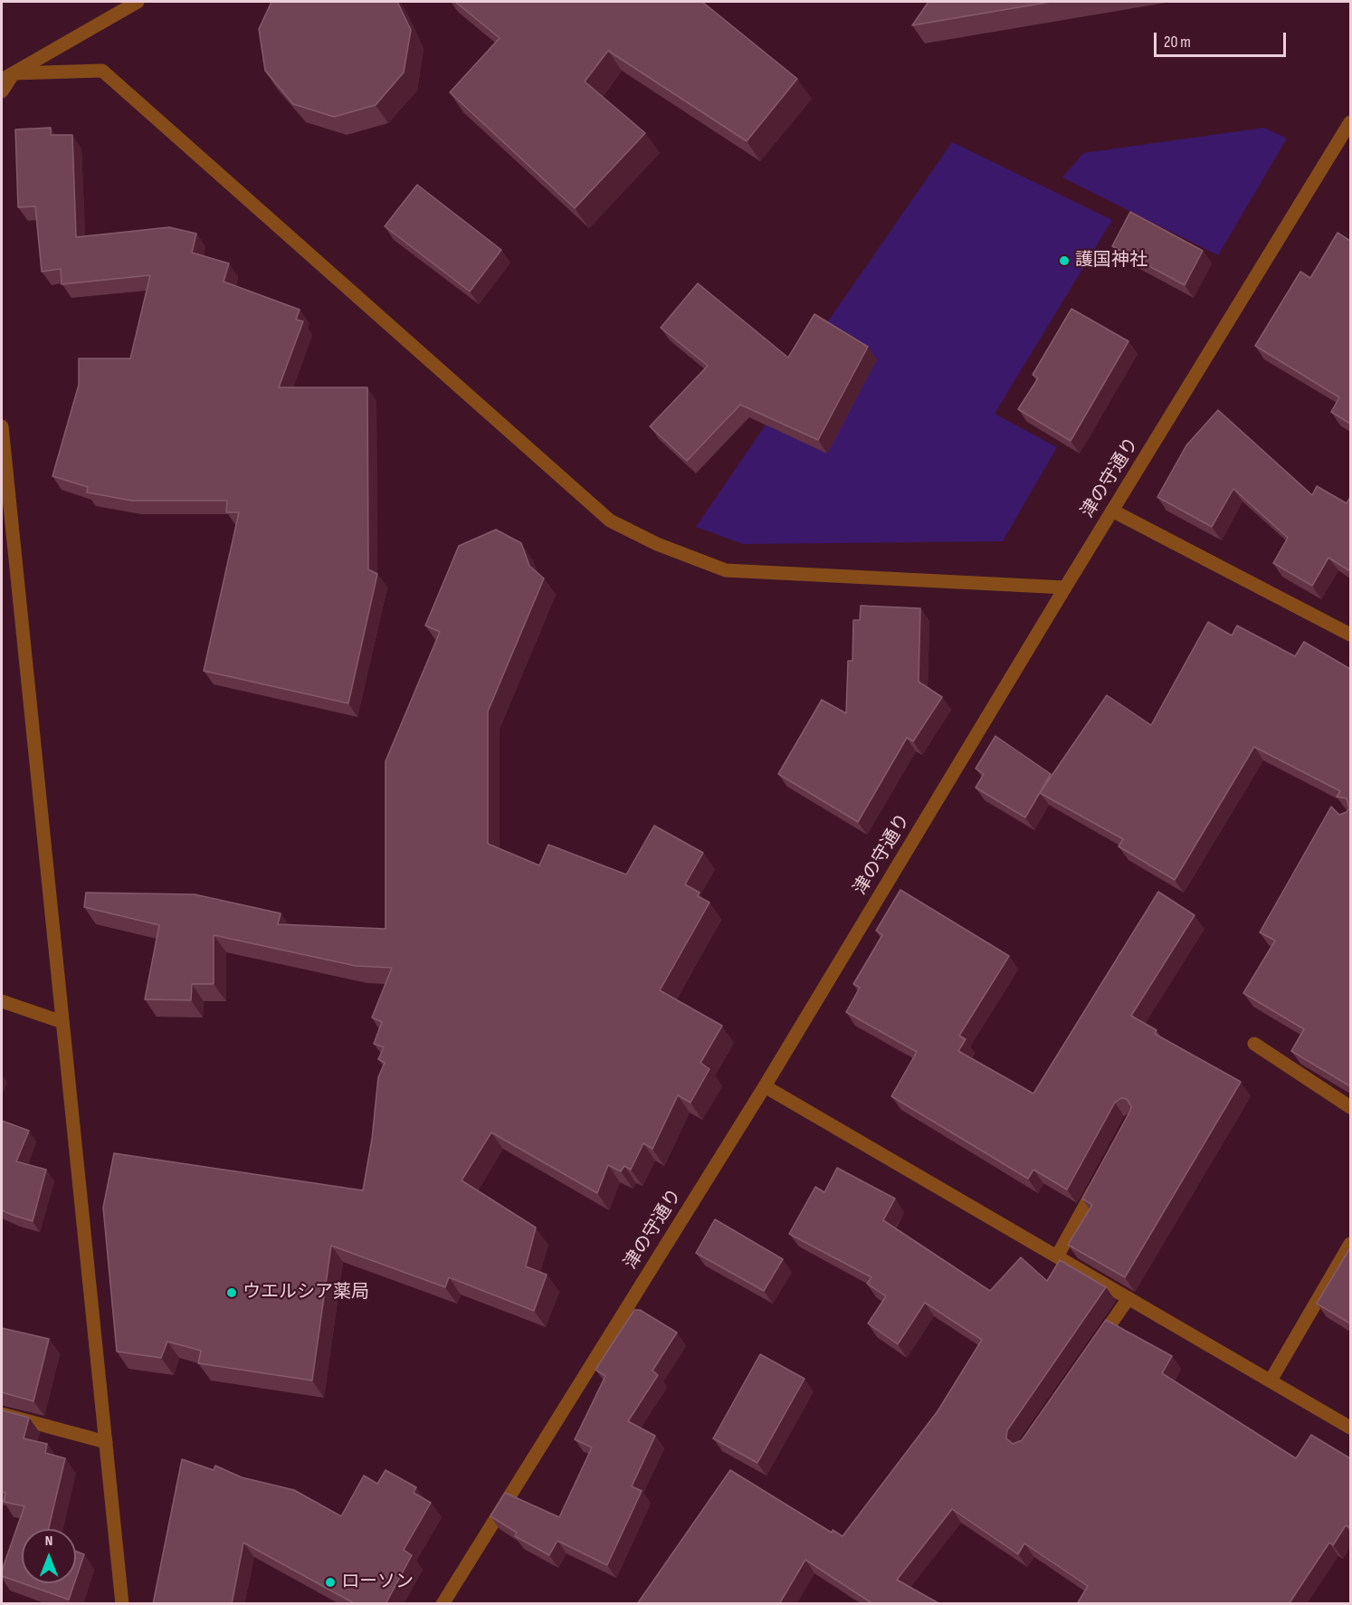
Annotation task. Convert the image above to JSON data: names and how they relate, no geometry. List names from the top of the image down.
{
  "streets": {
    "street": ["津の守通り"]
  },
  "places": ["護国神社", "ウエルシア薬局", "ローソン"],
  "scale_bar": "20 m",
  "north": "top"
}
